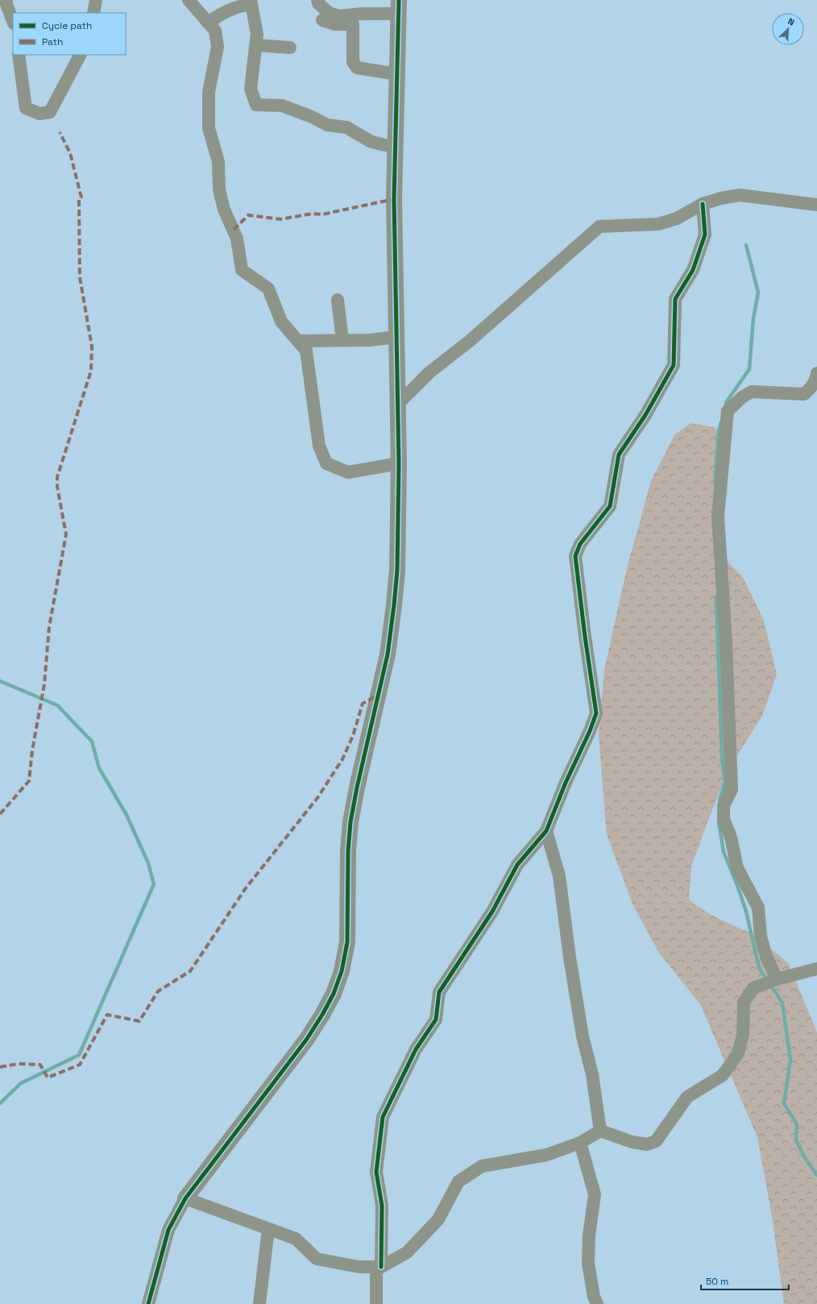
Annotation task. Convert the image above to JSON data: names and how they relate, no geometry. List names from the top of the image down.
{
  "legend": ["Cycle path", "Path"],
  "scale_bar": "50 m",
  "north": "top right"
}
